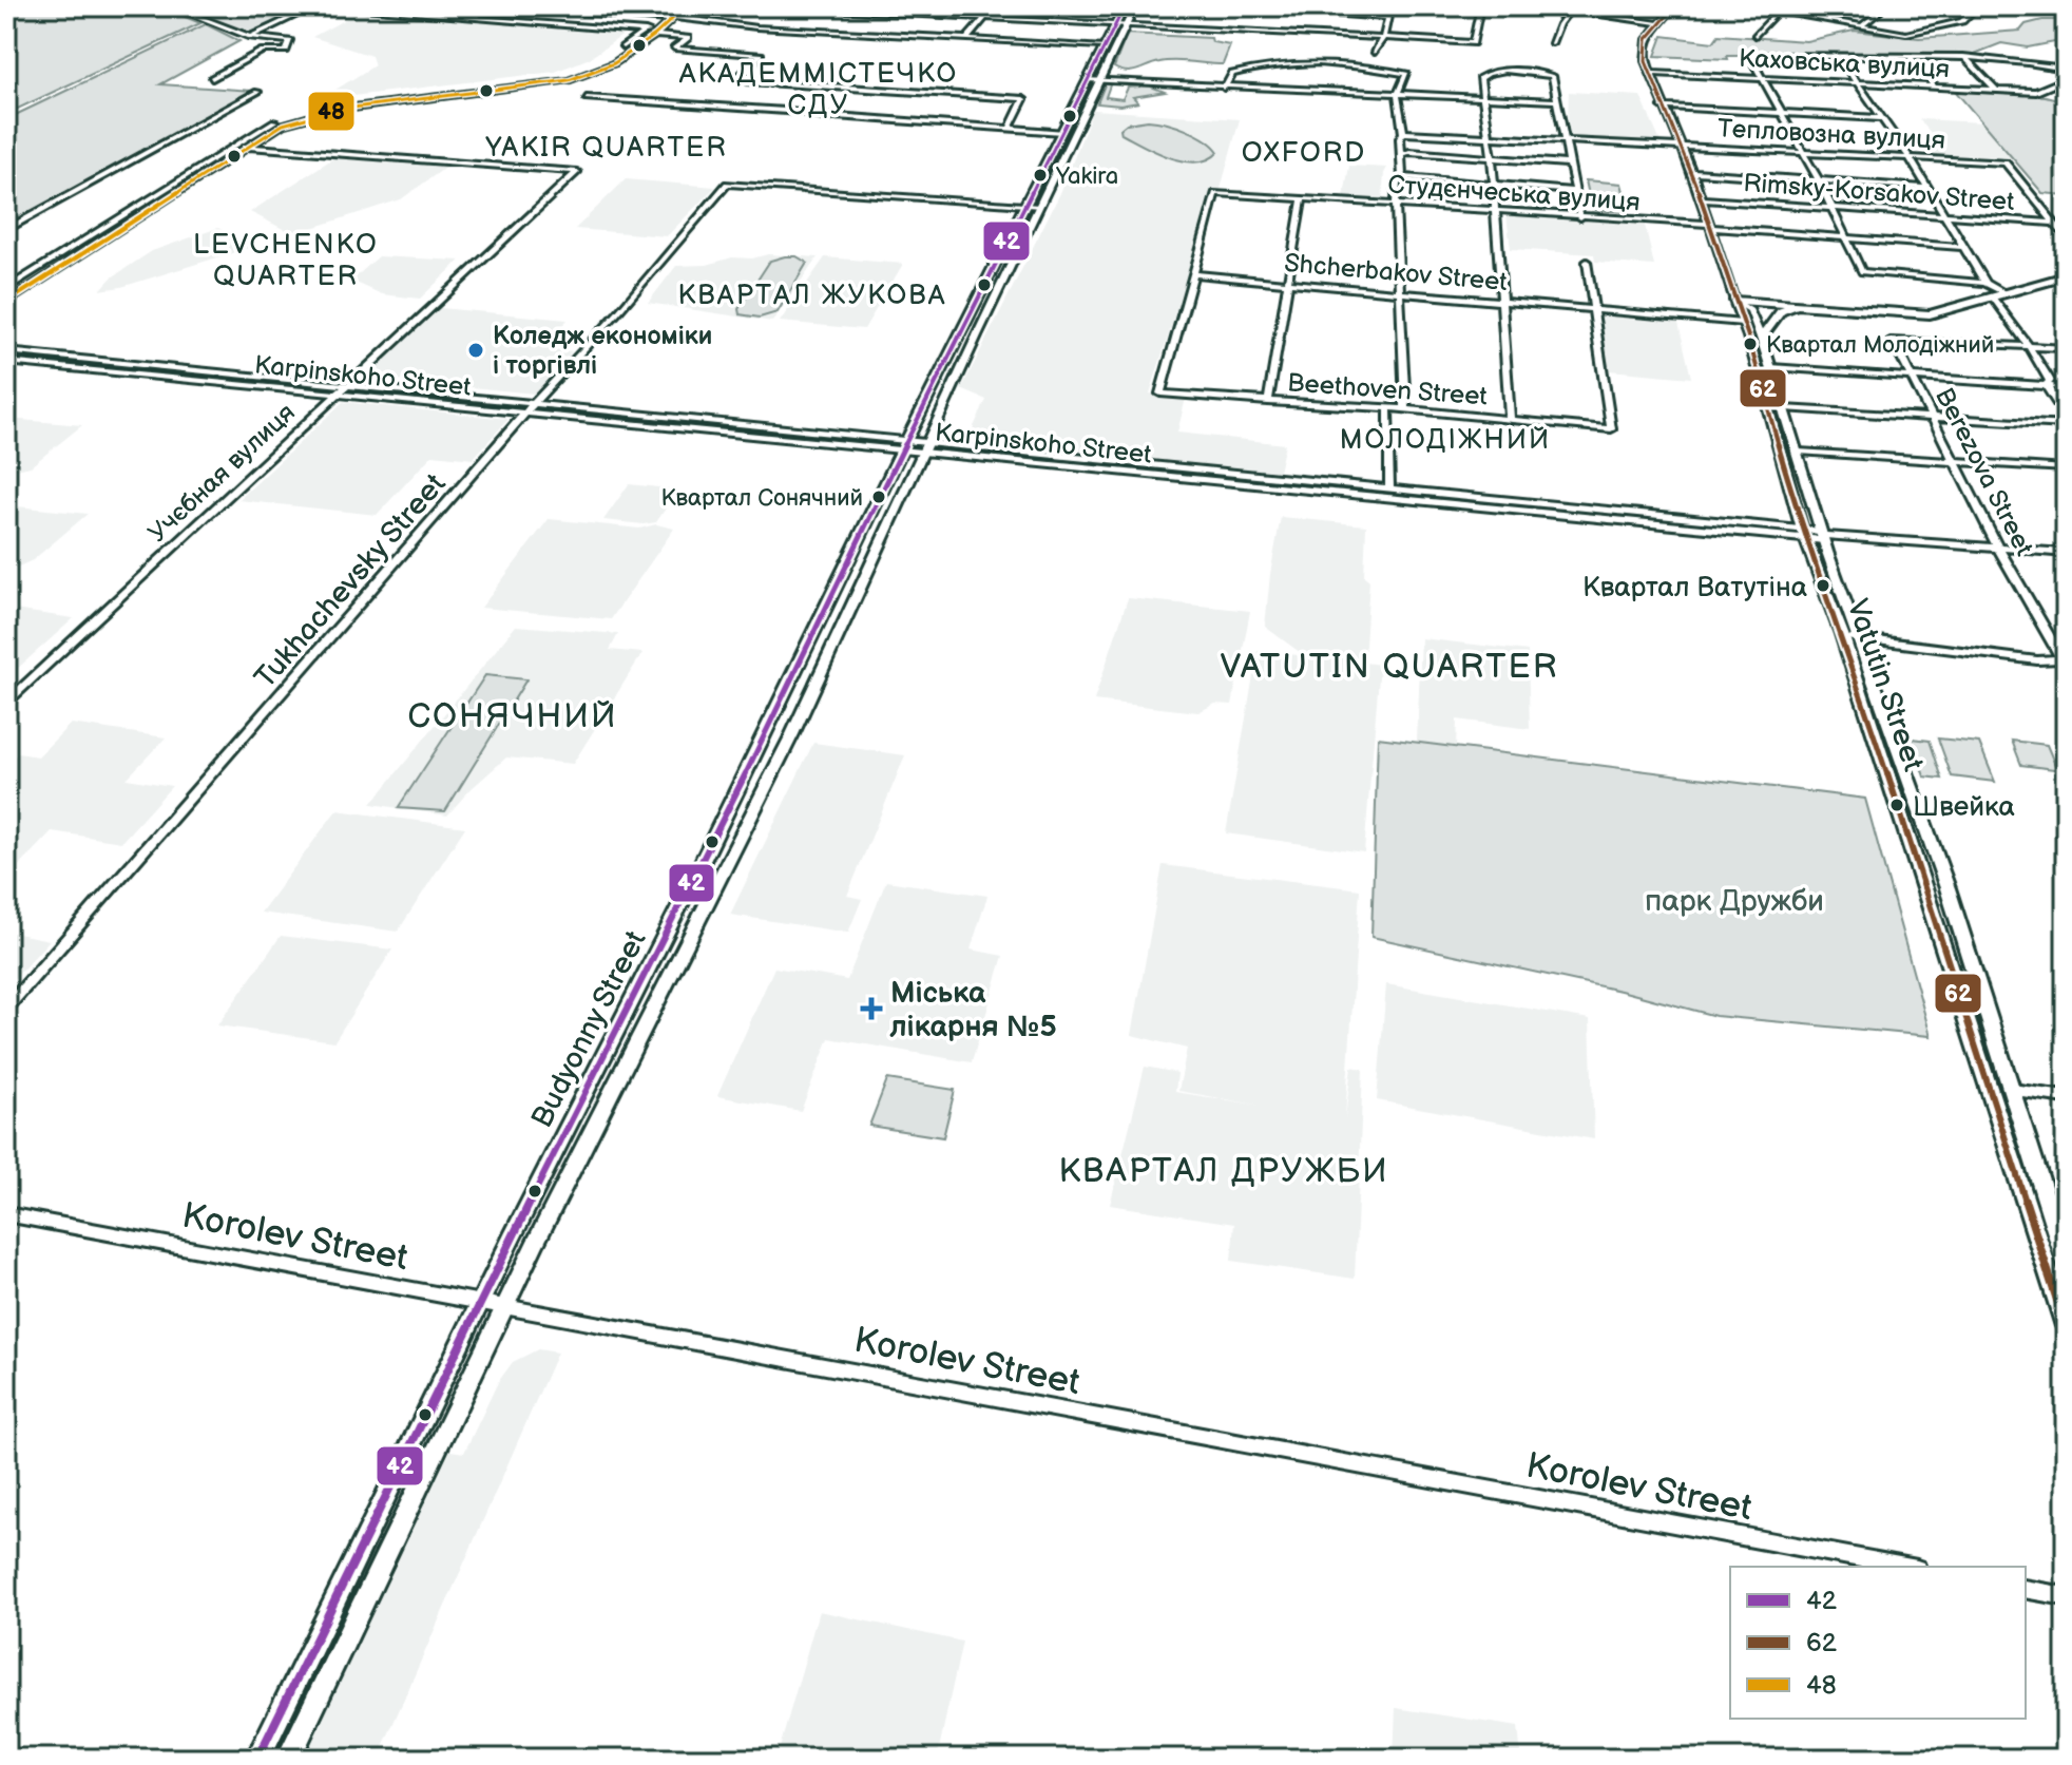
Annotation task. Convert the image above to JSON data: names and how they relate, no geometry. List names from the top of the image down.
{
  "streets": {
    "main road": ["Vatutin Street", "Budyonny Street"],
    "street": [
      "Каховська вулиця",
      "Тепловозна вулиця",
      "Rimsky-Korsakov Street",
      "Студєнчеська вулиця",
      "Shcherbakov Street",
      "Karpinskoho Street",
      "Beethoven Street",
      "Berezova Street",
      "Учєбная вулиця",
      "Tukhachevsky Street",
      "Korolev Street"
    ]
  },
  "crossings": [
    ["Каховська вулиця", "Vatutin Street"],
    ["Тепловозна вулиця", "Rimsky-Korsakov Street"],
    ["Тепловозна вулиця", "Vatutin Street"],
    ["Rimsky-Korsakov Street", "Vatutin Street"],
    ["Студєнчеська вулиця", "Shcherbakov Street"],
    ["Студєнчеська вулиця", "Beethoven Street"],
    ["Студєнчеська вулиця", "Vatutin Street"],
    ["Shcherbakov Street", "Beethoven Street"],
    ["Shcherbakov Street", "Vatutin Street"],
    ["Karpinskoho Street", "Berezova Street"],
    ["Karpinskoho Street", "Учєбная вулиця"],
    ["Karpinskoho Street", "Tukhachevsky Street"],
    ["Karpinskoho Street", "Vatutin Street"],
    ["Karpinskoho Street", "Budyonny Street"],
    ["Tukhachevsky Street", "Budyonny Street"],
    ["Budyonny Street", "Korolev Street"]
  ],
  "districts": [
    "АКАДЕММІСТЕЧКО СДУ",
    "YAKIR QUARTER",
    "OXFORD",
    "LEVCHENKO QUARTER",
    "КВАРТАЛ ЖУКОВА",
    "МОЛОДІЖНИЙ",
    "VATUTIN QUARTER",
    "СОНЯЧНИЙ",
    "КВАРТАЛ ДРУЖБИ"
  ],
  "parks": ["парк Дружби"],
  "places": {
    "other": [
      "Yakira",
      "Квартал Молодіжний",
      "Коледж економіки і торгівлі",
      "Квартал Сонячний",
      "Квартал Ватутіна",
      "Швейка"
    ],
    "health": ["Міська лікарня №5"]
  },
  "lines": ["transit line 42", "transit line 62", "transit line 48"],
  "legend": ["42", "62", "48"]
}
